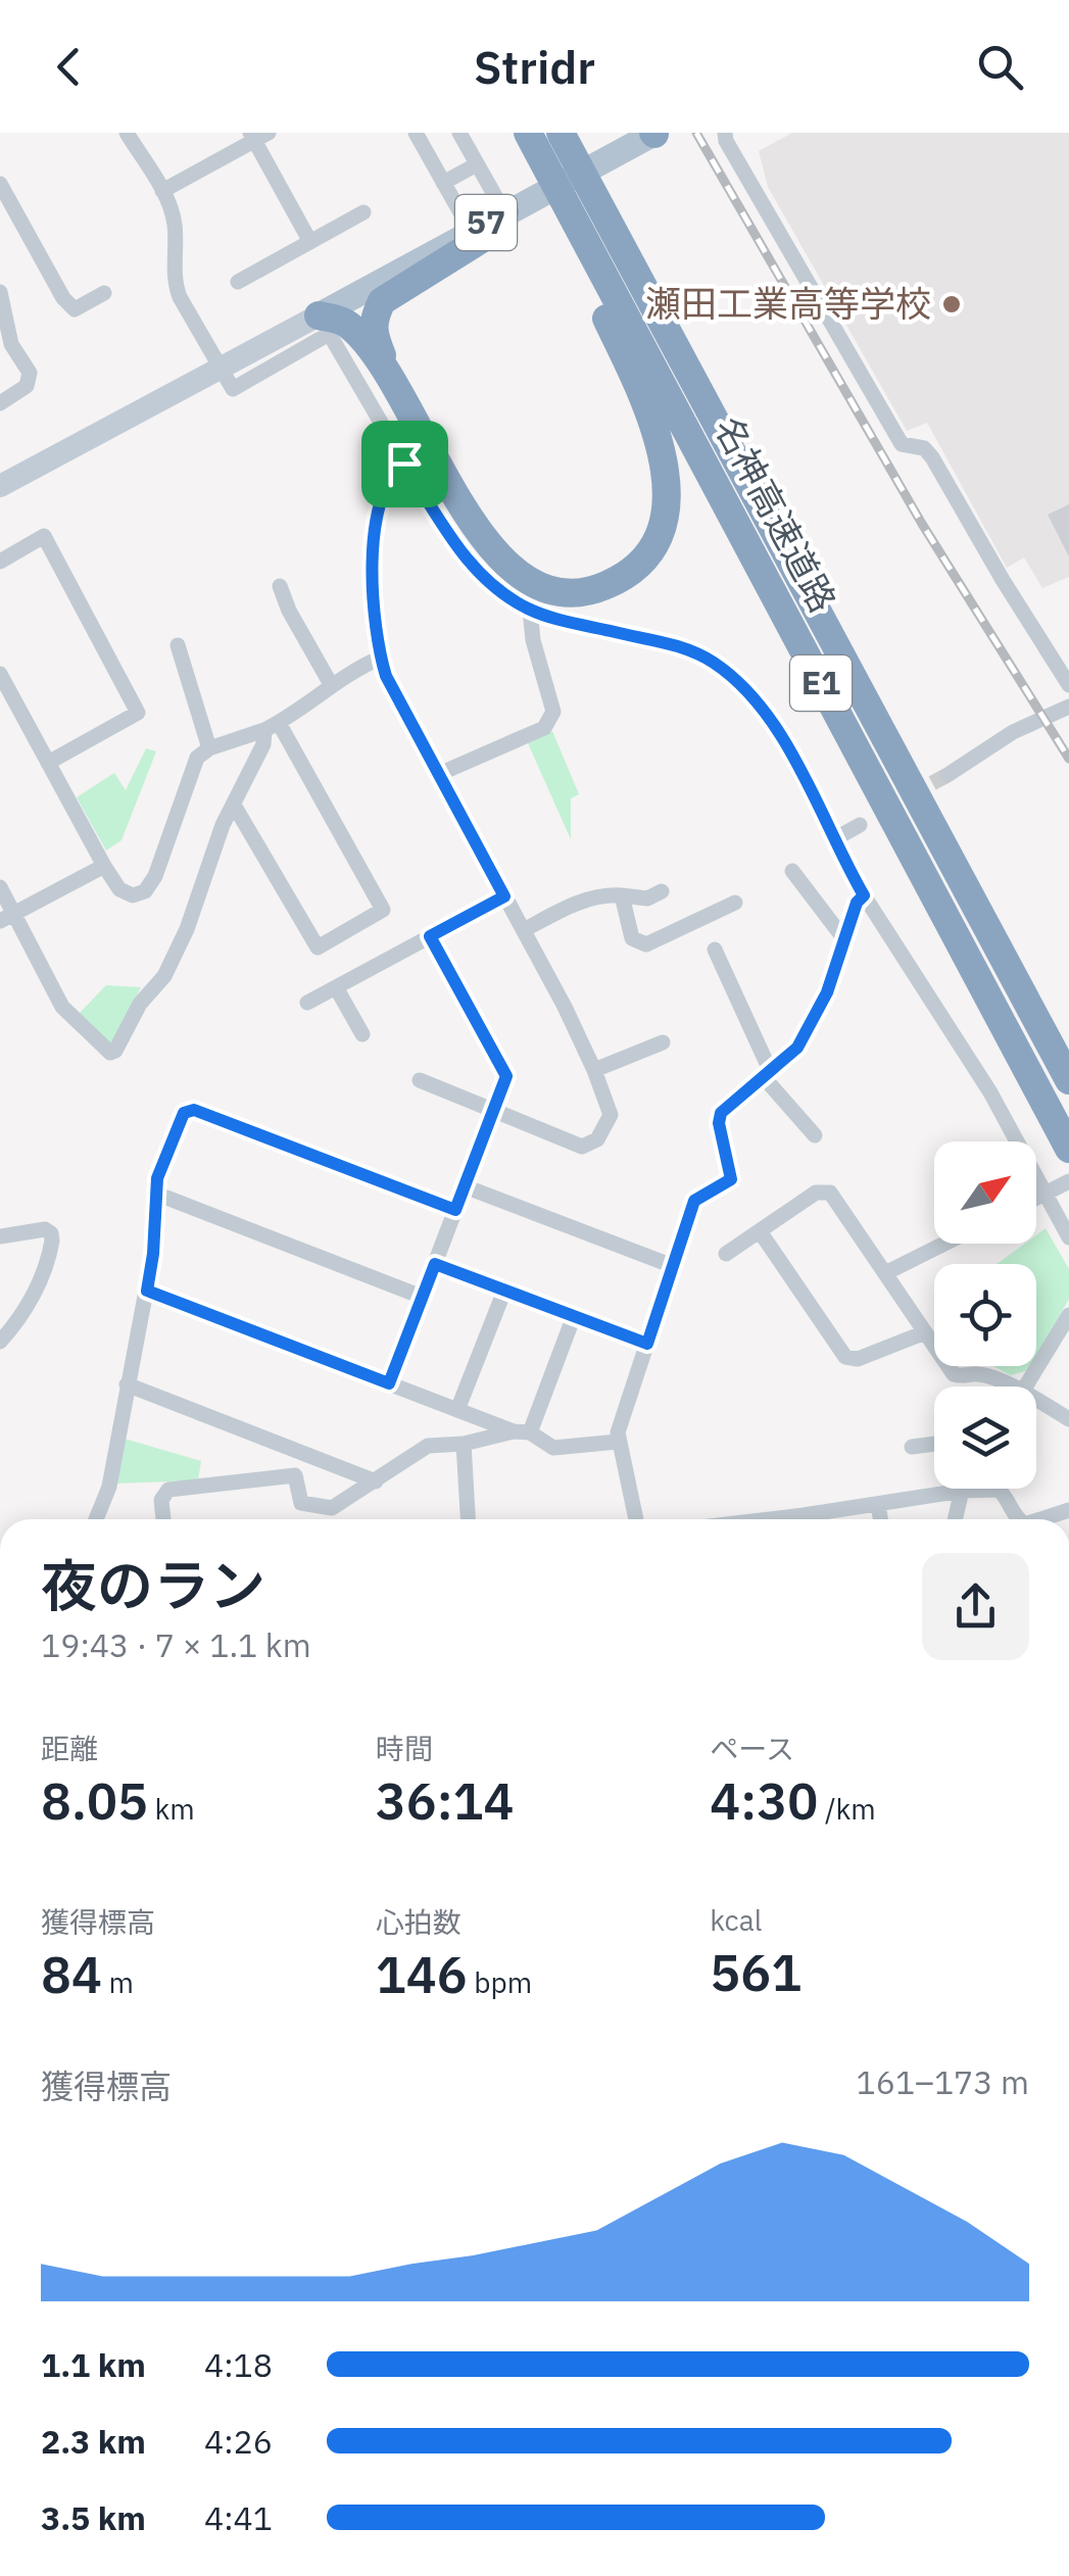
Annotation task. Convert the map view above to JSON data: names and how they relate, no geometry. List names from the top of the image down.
{
  "streets": {
    "highway": ["名神高速道路", "E1"],
    "main road": ["57"]
  },
  "places": ["瀬田工業高等学校"],
  "north": "top right",
  "page": {
    "header": "Stridr",
    "heading": ["夜のラン", "19:43 · 7 × 1.1 km"],
    "stats": [
      ["距離", "8.05 km"],
      ["時間", "36:14"],
      ["ペース", "4:30 /km"],
      ["獲得標高", "84 m"],
      ["心拍数", "146 bpm"],
      ["kcal", "561"]
    ],
    "chart": ["獲得標高", "161–173 m"],
    "list": [
      {
        "name": "1.1 km",
        "note": "4:18"
      },
      {
        "name": "2.3 km",
        "note": "4:26"
      },
      {
        "name": "3.5 km",
        "note": "4:41"
      }
    ]
  }
}
